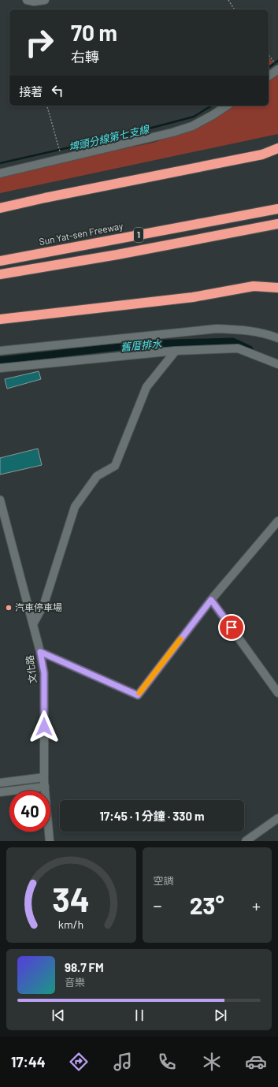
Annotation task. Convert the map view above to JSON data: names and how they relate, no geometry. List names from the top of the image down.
{
  "streets": {
    "highway": ["Sun Yat-sen Freeway", "1"],
    "street": ["文化路"]
  },
  "water": ["埤頭分線第七支線", "舊厝排水"],
  "places": ["汽車停車場"],
  "page": {
    "turn": ["70 m", "右轉"],
    "then": "接著",
    "limit": "40",
    "trip": "17:45 · 1 分鐘 · 330 m",
    "tile": "空調",
    "heat": ["−", "23°", "+"],
    "song": ["98.7 FM", "音樂"],
    "tabs": "17:44",
    "gauge": ["34", "km/h"]
  }
}
